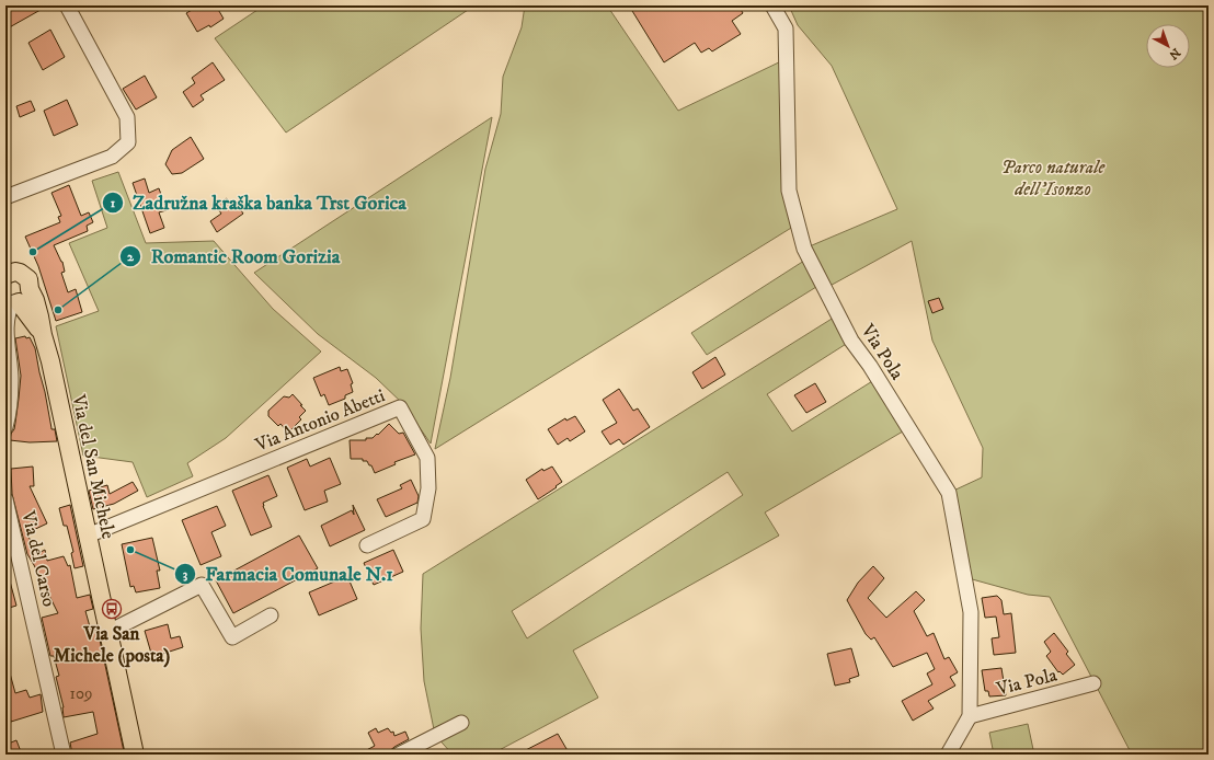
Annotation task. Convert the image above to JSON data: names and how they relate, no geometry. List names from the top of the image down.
{
  "streets": {
    "main road": ["Via del San Michele"],
    "street": ["Via Pola", "Via Antonio Abetti", "Via del Carso"]
  },
  "crossings": [
    ["Via Antonio Abetti", "Via del San Michele"]
  ],
  "parks": ["Parco naturale dell'Isonzo"],
  "places": {
    "other": ["Zadružna kraška banka Trst Gorica", "Romantic Room Gorizia", "Farmacia Comunale N.1"],
    "bus stop": ["Via San Michele (posta)"]
  },
  "house_numbers": ["109"],
  "north": "bottom right"
}
